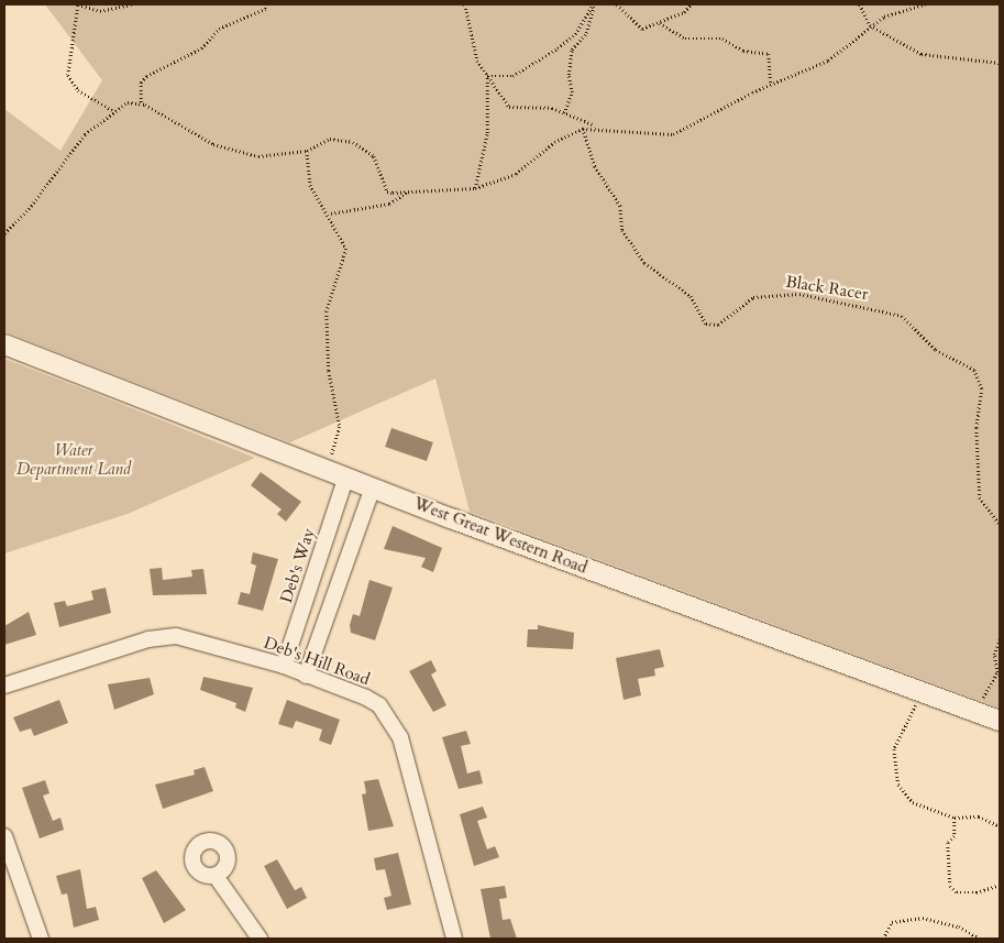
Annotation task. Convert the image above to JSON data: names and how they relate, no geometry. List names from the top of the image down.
{
  "streets": {
    "street": ["West Great Western Road", "Deb's Way", "Deb's Hill Road"],
    "path": ["Black Racer"]
  },
  "crossings": [
    ["West Great Western Road", "Deb's Way"],
    ["Deb's Way", "Deb's Hill Road"]
  ],
  "parks": ["Water Department Land"]
}
